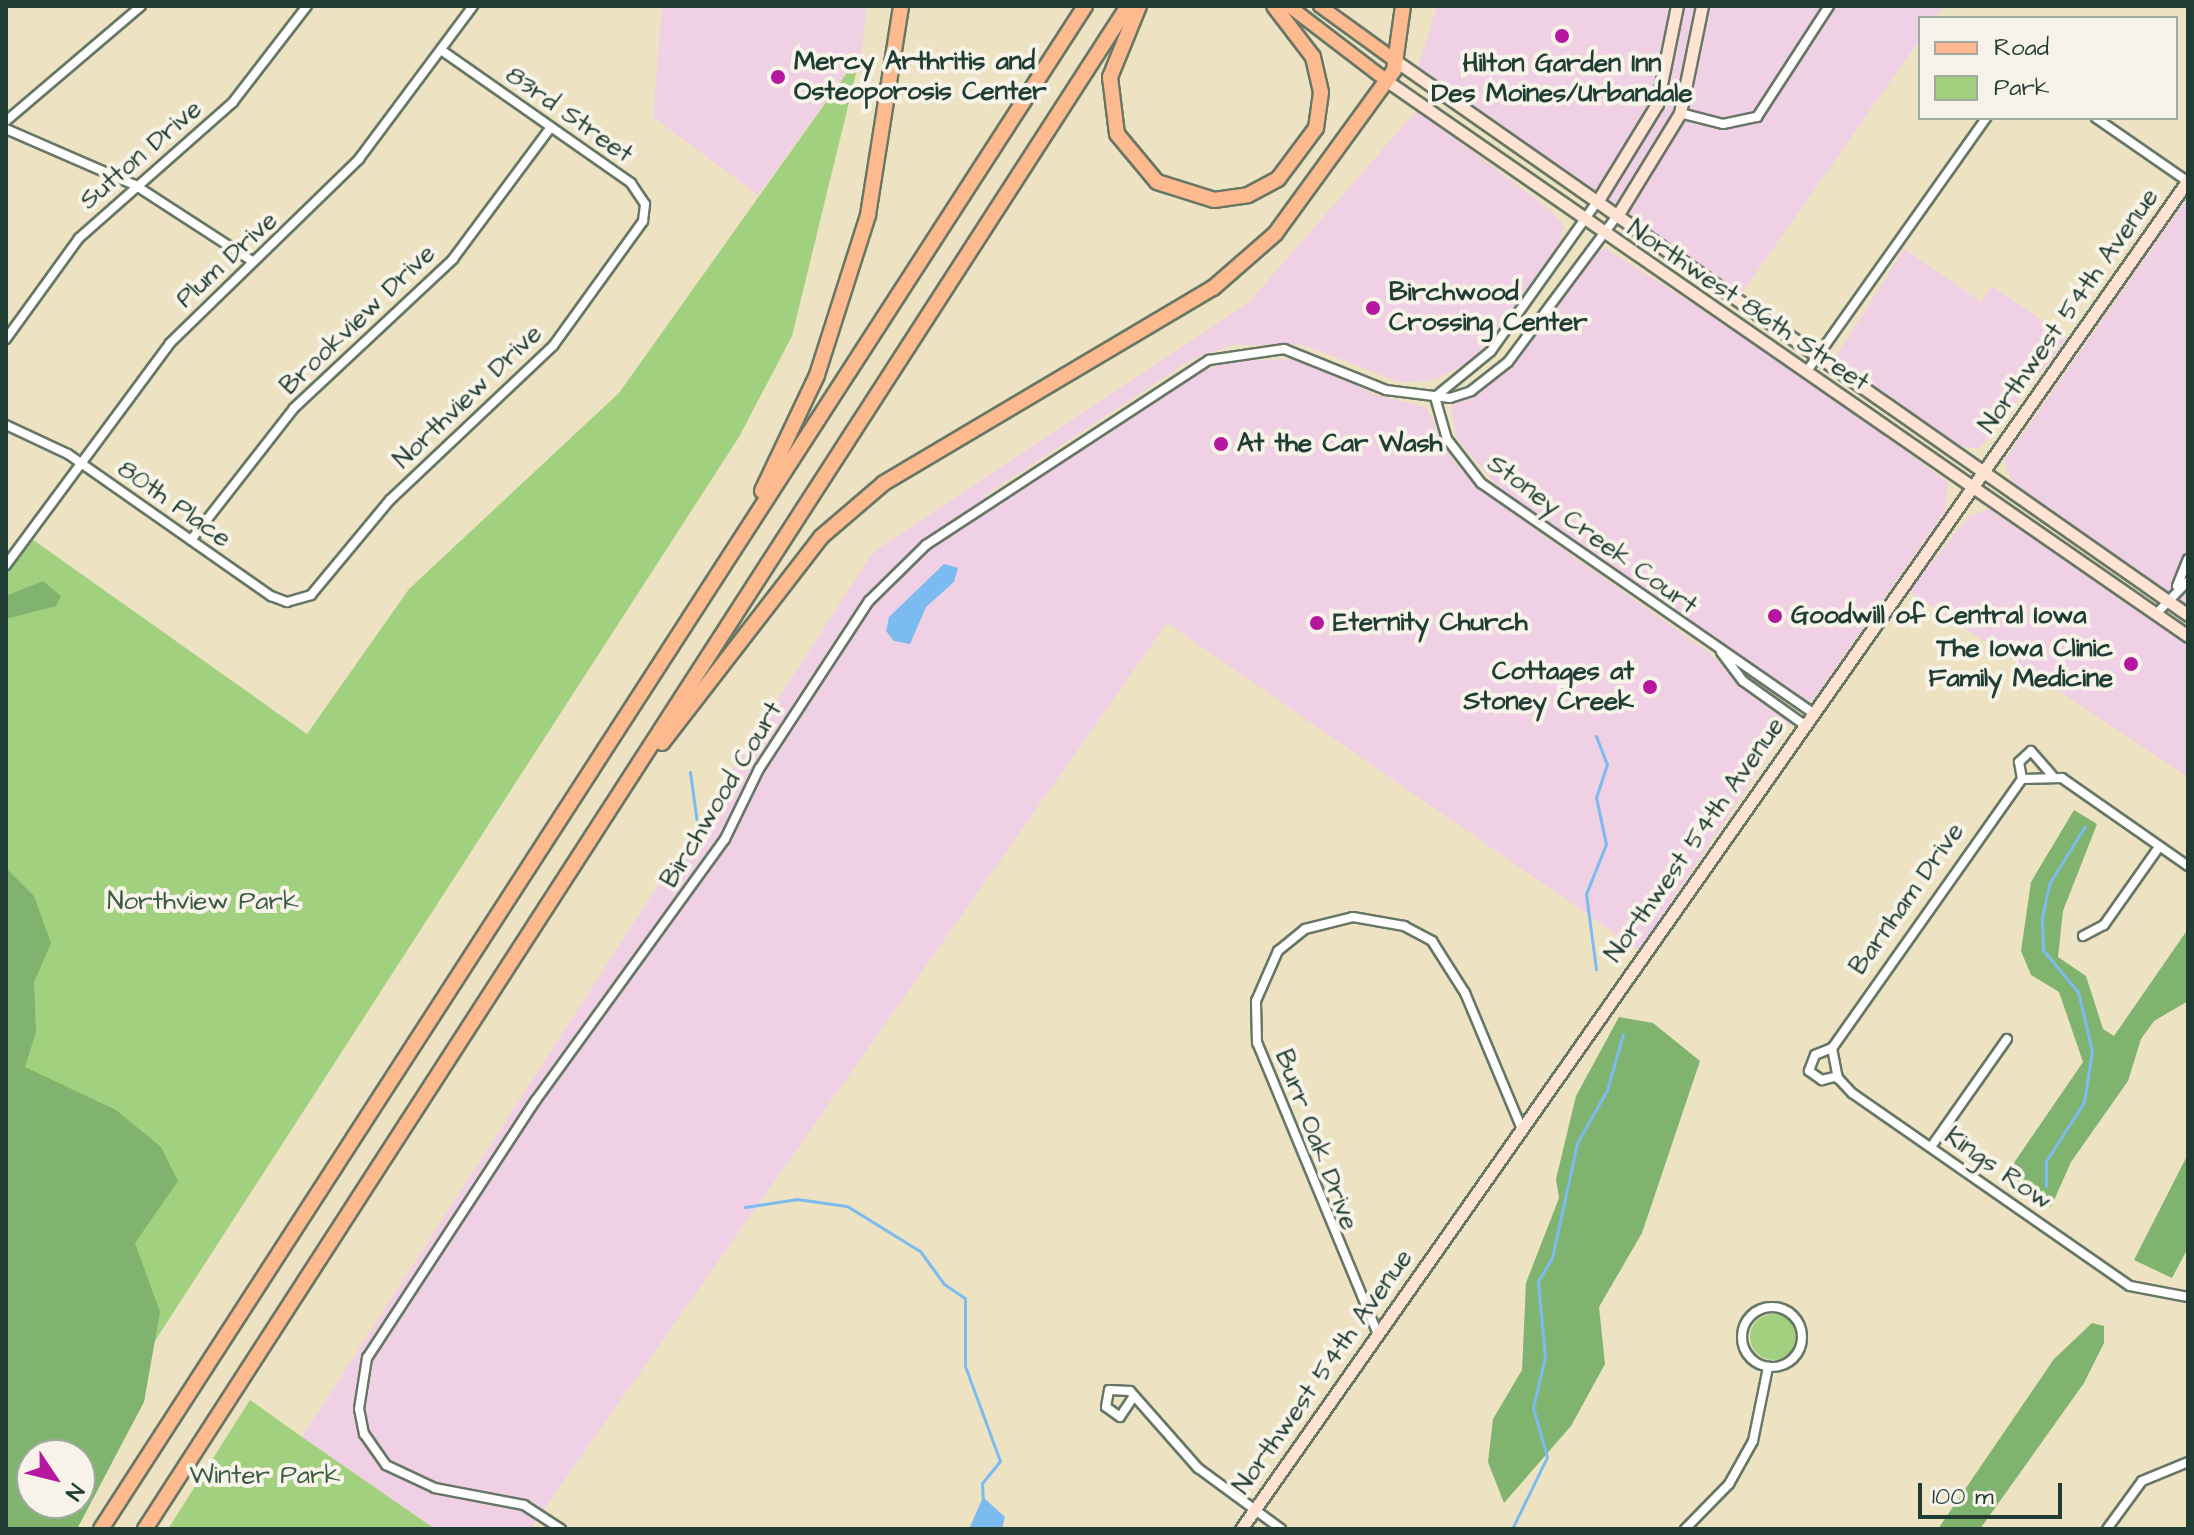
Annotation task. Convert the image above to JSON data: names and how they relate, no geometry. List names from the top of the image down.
{
  "streets": {
    "main road": ["Northwest 86th Street"],
    "street": [
      "83rd Street",
      "Sutton Drive",
      "Plum Drive",
      "Northwest 54th Avenue",
      "Brookview Drive",
      "Northview Drive",
      "80th Place",
      "Stoney Creek Court",
      "Birchwood Court",
      "Barnham Drive",
      "Burr Oak Drive",
      "Kings Row"
    ]
  },
  "crossings": [
    ["83rd Street", "Plum Drive"],
    ["83rd Street", "Brookview Drive"],
    ["83rd Street", "Northview Drive"],
    ["Plum Drive", "80th Place"],
    ["Northwest 86th Street", "Northwest 54th Avenue"],
    ["Northwest 86th Street", "Birchwood Court"],
    ["Northwest 54th Avenue", "Stoney Creek Court"],
    ["Northwest 54th Avenue", "Burr Oak Drive"],
    ["Brookview Drive", "80th Place"],
    ["Northview Drive", "80th Place"],
    ["Stoney Creek Court", "Birchwood Court"]
  ],
  "parks": ["Northview Park", "Winter Park"],
  "places": [
    "Hilton Garden Inn Des Moines/Urbandale",
    "Mercy Arthritis and Osteoporosis Center",
    "Birchwood Crossing Center",
    "At the Car Wash",
    "Goodwill of Central Iowa",
    "Eternity Church",
    "The Iowa Clinic Family Medicine",
    "Cottages at Stoney Creek"
  ],
  "legend": ["Road", "Park"],
  "scale_bar": "100 m",
  "north": "bottom right"
}
